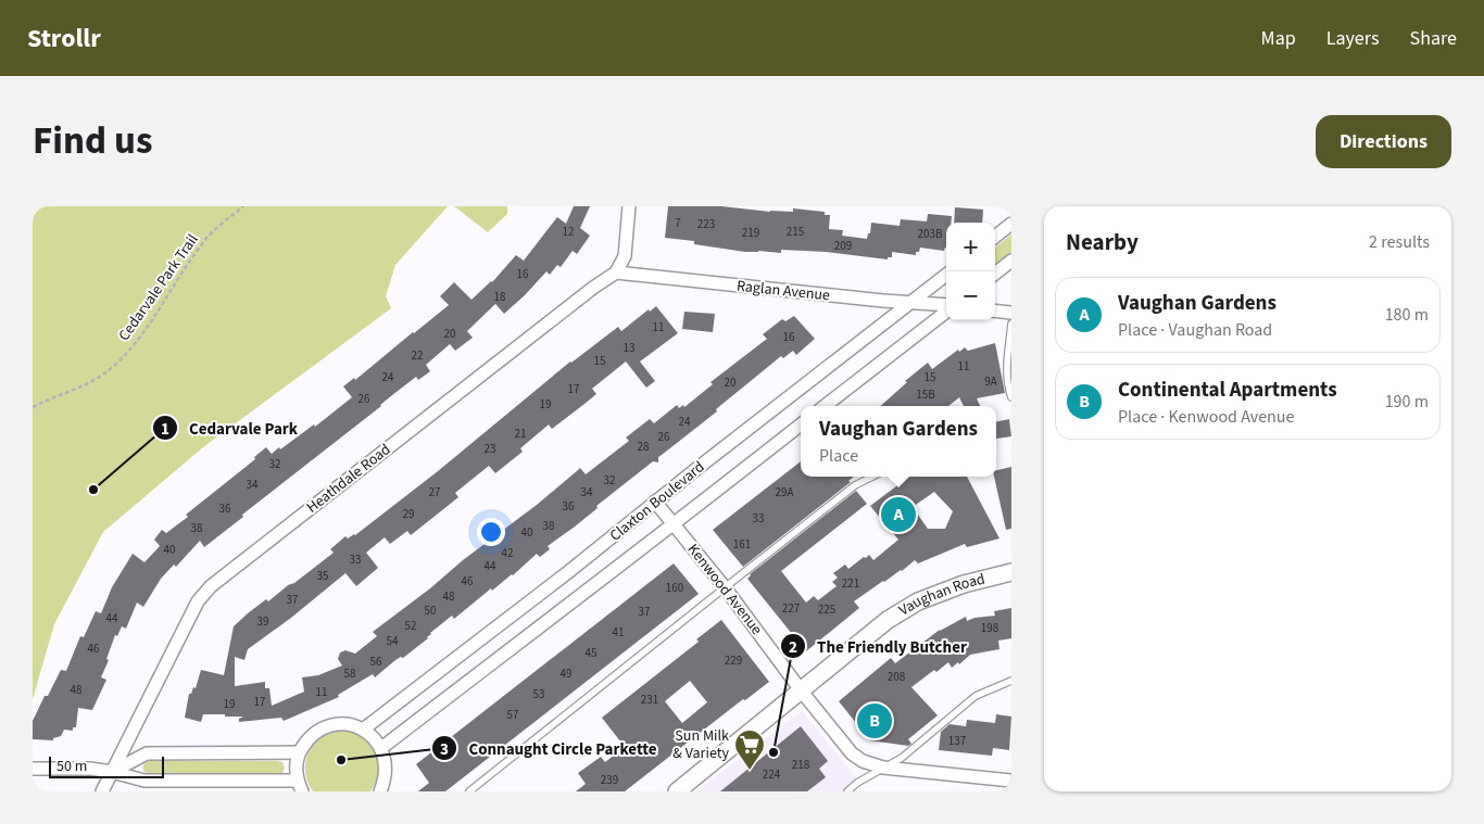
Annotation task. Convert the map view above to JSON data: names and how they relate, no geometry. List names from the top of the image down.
{
  "streets": {
    "street": [
      "Raglan Avenue",
      "Heathdale Road",
      "Claxton Boulevard",
      "Kenwood Avenue",
      "Vaughan Road"
    ],
    "path": ["Cedarvale Park Trail"]
  },
  "crossings": [
    ["Raglan Avenue", "Heathdale Road"],
    ["Raglan Avenue", "Claxton Boulevard"],
    ["Claxton Boulevard", "Kenwood Avenue"],
    ["Kenwood Avenue", "Vaughan Road"]
  ],
  "places": {
    "other": ["Cedarvale Park", "The Friendly Butcher", "Connaught Circle Parkette"],
    "supermarket": ["Sun Milk & Variety"]
  },
  "house_numbers": [
    "7",
    "223",
    "12",
    "215",
    "219",
    "203B",
    "209",
    "16",
    "18",
    "11",
    "20",
    "16",
    "13",
    "22",
    "15",
    "11",
    "24",
    "15",
    "9A",
    "20",
    "17",
    "15B",
    "26",
    "19",
    "24",
    "21",
    "26",
    "28",
    "23",
    "32",
    "32",
    "34",
    "27",
    "34",
    "29A",
    "36",
    "36",
    "29",
    "33",
    "38",
    "38",
    "40",
    "161",
    "40",
    "42",
    "33",
    "44",
    "35",
    "46",
    "221",
    "160",
    "48",
    "37",
    "227",
    "225",
    "50",
    "37",
    "44",
    "39",
    "52",
    "198",
    "41",
    "54",
    "46",
    "45",
    "229",
    "56",
    "58",
    "49",
    "208",
    "48",
    "11",
    "53",
    "231",
    "17",
    "19",
    "57",
    "137",
    "218",
    "224",
    "239"
  ],
  "scale_bar": "50 m",
  "page": {
    "header": "Strollr",
    "nav": ["Map", "Layers", "Share"],
    "title": "Find us",
    "buttons": "Directions",
    "heading": ["Nearby", "2 results"],
    "map_buttons": ["+", "−"],
    "list": [
      {
        "mark": "A",
        "name": "Vaughan Gardens",
        "note": "Place · Vaughan Road",
        "value": "180 m"
      },
      {
        "mark": "B",
        "name": "Continental Apartments",
        "note": "Place · Kenwood Avenue",
        "value": "190 m"
      }
    ],
    "popup": ["Vaughan Gardens", "Place"],
    "pins": ["A", "B"],
    "scale": "50 m"
  }
}
